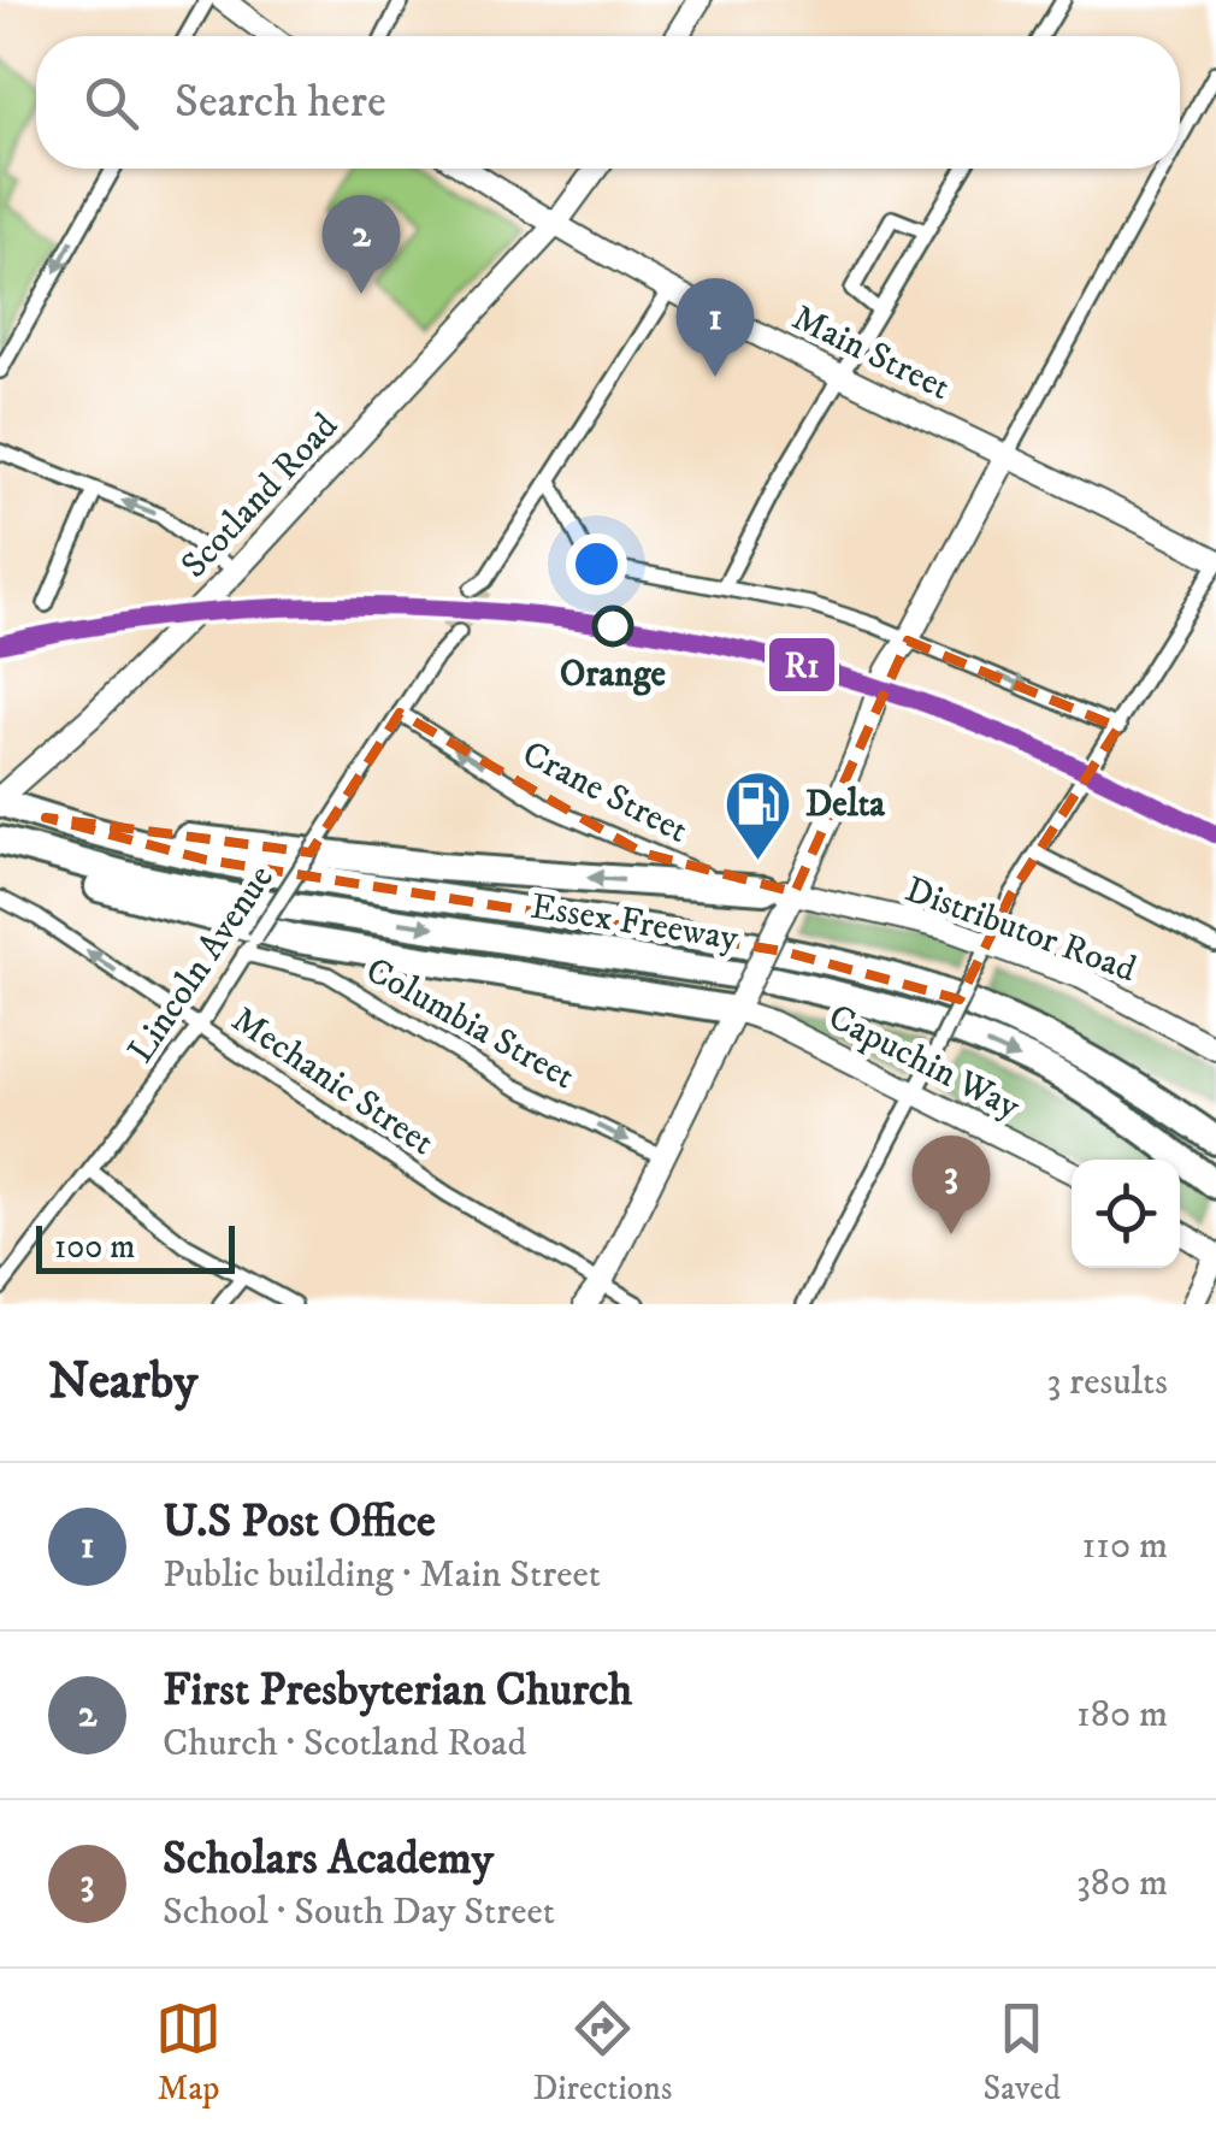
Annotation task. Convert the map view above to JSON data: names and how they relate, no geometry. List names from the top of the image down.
{
  "streets": {
    "highway": ["Essex Freeway"],
    "main road": [
      "Main Street",
      "Scotland Road",
      "Crane Street",
      "Distributor Road",
      "Capuchin Way"
    ],
    "street": ["Lincoln Avenue", "Columbia Street", "Mechanic Street"]
  },
  "crossings": [
    ["Main Street", "Scotland Road"],
    ["Scotland Road", "Essex Freeway"],
    ["Crane Street", "Distributor Road"],
    ["Crane Street", "Lincoln Avenue"],
    ["Lincoln Avenue", "Columbia Street"],
    ["Lincoln Avenue", "Mechanic Street"]
  ],
  "one_way": ["Crane Street", "Columbia Street"],
  "places": {
    "other": ["Orange"],
    "fuel station": ["Delta"]
  },
  "lines": ["transit line R1"],
  "scale_bar": "100 m",
  "page": {
    "search": "Search here",
    "pins": ["2", "1", "3"],
    "scale": "100 m",
    "heading": ["Nearby", "3 results"],
    "list": [
      {
        "mark": "1",
        "name": "U.S Post Office",
        "note": "Public building · Main Street",
        "value": "110 m"
      },
      {
        "mark": "2",
        "name": "First Presbyterian Church",
        "note": "Church · Scotland Road",
        "value": "180 m"
      },
      {
        "mark": "3",
        "name": "Scholars Academy",
        "note": "School · South Day Street",
        "value": "380 m"
      }
    ],
    "nav": ["Map", "Directions", "Saved"]
  }
}
